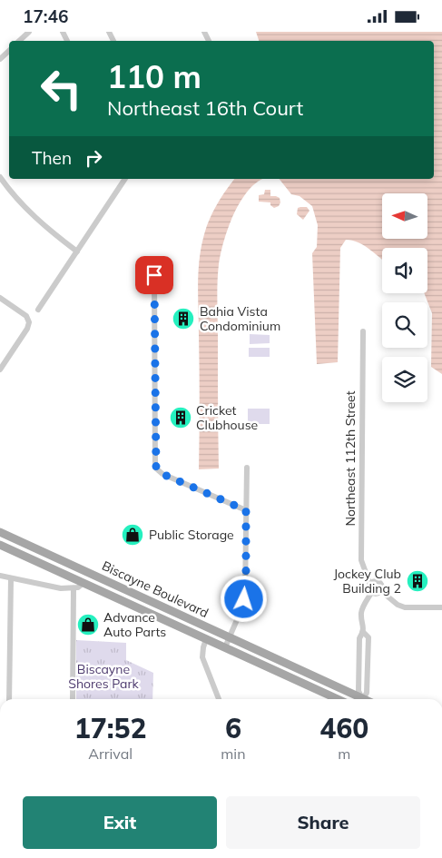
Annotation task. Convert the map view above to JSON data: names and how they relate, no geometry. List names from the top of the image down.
{
  "streets": {
    "main road": ["Biscayne Boulevard"],
    "street": ["Northeast 112th Street"]
  },
  "parks": ["Biscayne Shores Park"],
  "places": {
    "building": ["Bahia Vista Condominium", "Cricket Clubhouse", "Jockey Club Building 2"],
    "shop": ["Public Storage", "Advance Auto Parts"]
  },
  "north": "left",
  "page": {
    "status": "17:46",
    "turn": ["110 m", "Northeast 16th Court"],
    "then": "Then",
    "eta": [
      "17:52",
      "Arrival",
      "6",
      "min",
      "460",
      "m"
    ],
    "buttons": ["Exit", "Share"]
  }
}
